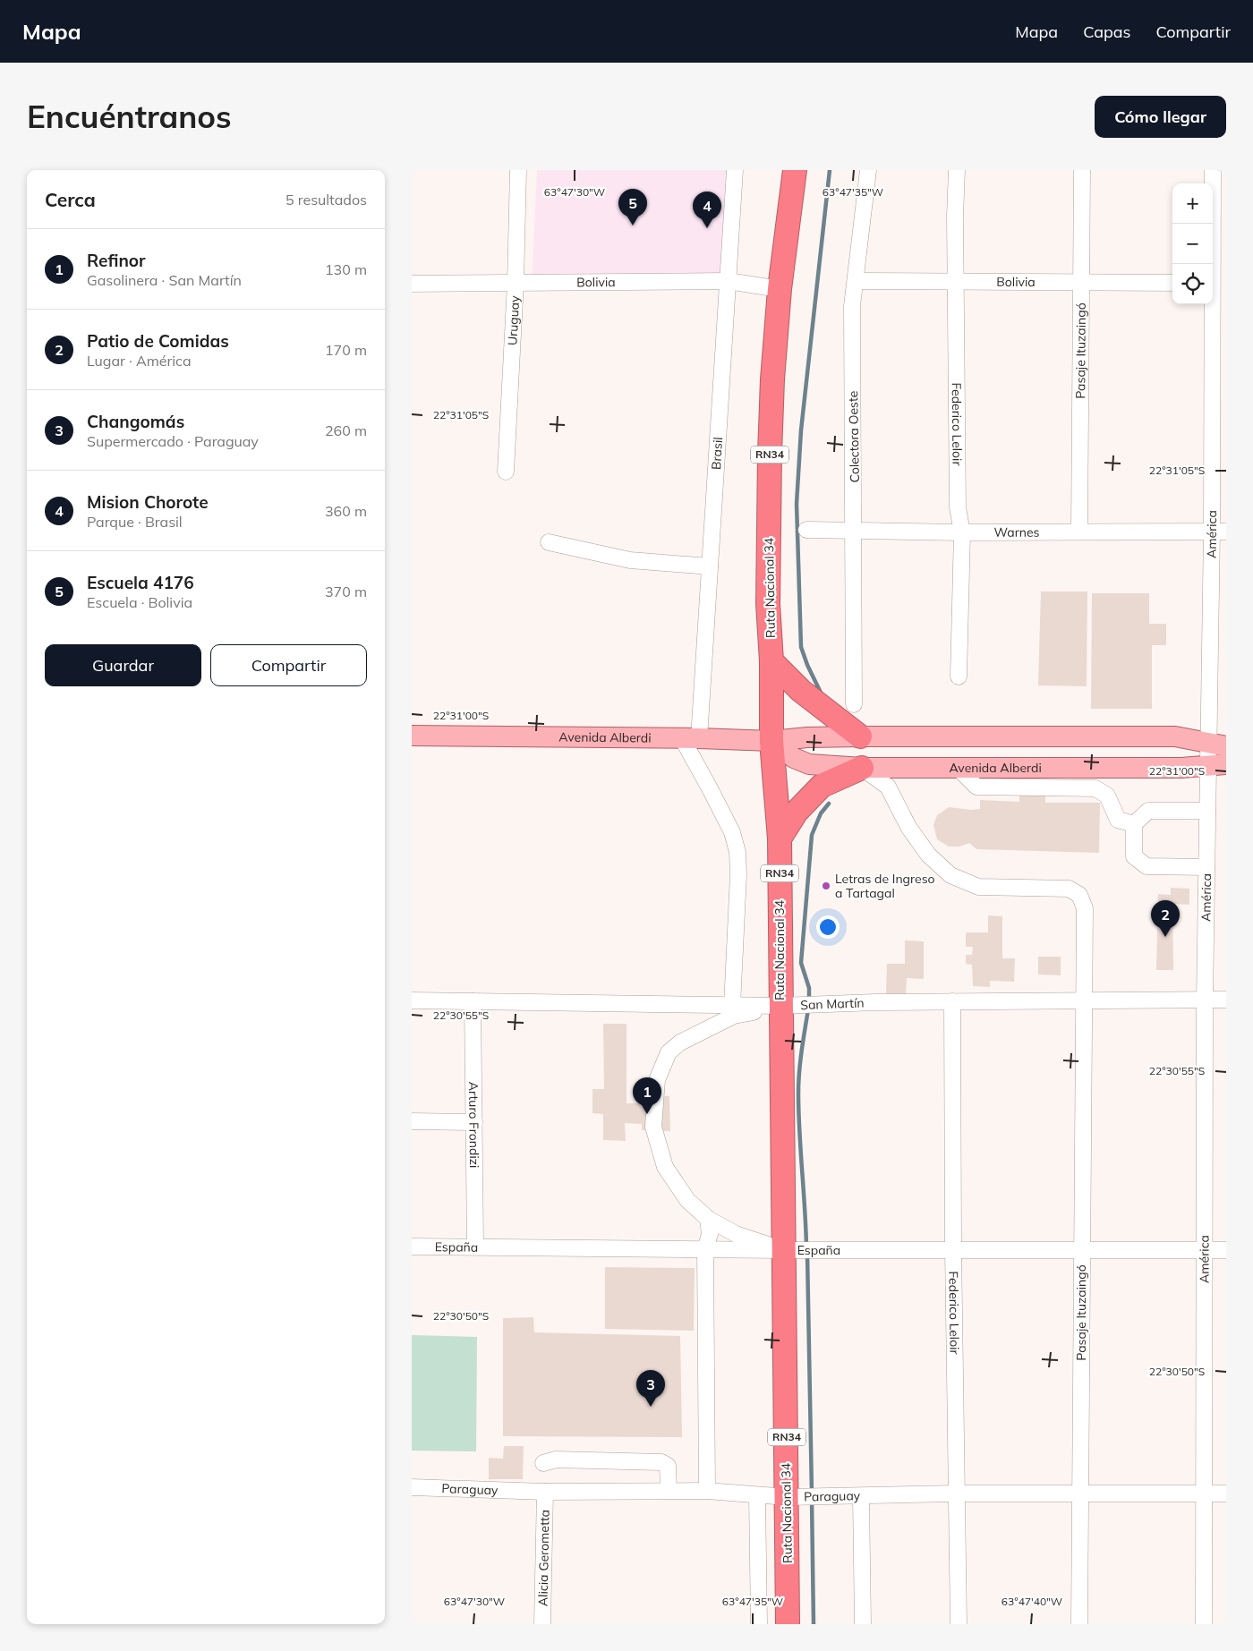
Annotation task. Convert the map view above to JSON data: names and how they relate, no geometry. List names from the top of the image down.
{
  "streets": {
    "highway": ["RN34", "Ruta Nacional 34"],
    "main road": ["Avenida Alberdi"],
    "street": [
      "Bolivia",
      "Uruguay",
      "Pasaje Ituzaingó",
      "Federico Leloir",
      "Colectora Oeste",
      "Brasil",
      "Warnes",
      "América",
      "San Martín",
      "Arturo Frondizi",
      "España",
      "Paraguay",
      "Alicia Gerometta"
    ]
  },
  "crossings": [
    ["Bolivia", "Uruguay"],
    ["Bolivia", "Pasaje Ituzaingó"],
    ["Bolivia", "Federico Leloir"],
    ["Bolivia", "Colectora Oeste"],
    ["Bolivia", "Brasil"],
    ["Bolivia", "Ruta Nacional 34"],
    ["Pasaje Ituzaingó", "Warnes"],
    ["Pasaje Ituzaingó", "Avenida Alberdi"],
    ["Pasaje Ituzaingó", "San Martín"],
    ["Pasaje Ituzaingó", "España"],
    ["Pasaje Ituzaingó", "Paraguay"],
    ["Federico Leloir", "Warnes"],
    ["Federico Leloir", "San Martín"],
    ["Federico Leloir", "España"],
    ["Federico Leloir", "Paraguay"],
    ["Colectora Oeste", "Warnes"],
    ["Brasil", "Avenida Alberdi"],
    ["Warnes", "América"],
    ["América", "Avenida Alberdi"],
    ["América", "San Martín"],
    ["América", "España"],
    ["América", "Paraguay"],
    ["Ruta Nacional 34", "Avenida Alberdi"],
    ["Ruta Nacional 34", "San Martín"],
    ["Ruta Nacional 34", "España"],
    ["Ruta Nacional 34", "Paraguay"],
    ["San Martín", "Arturo Frondizi"],
    ["Arturo Frondizi", "España"],
    ["Paraguay", "Alicia Gerometta"]
  ],
  "places": ["Letras de Ingreso a Tartagal"],
  "page": {
    "header": "Mapa",
    "nav": ["Mapa", "Capas", "Compartir"],
    "buttons": [
      "Cómo llegar",
      ["Guardar", "Compartir"]
    ],
    "title": "Encuéntranos",
    "heading": ["Cerca", "5 resultados"],
    "map_buttons": ["+", "−"],
    "pins": [
      "5",
      "4",
      "2",
      "1",
      "3"
    ],
    "list": [
      {
        "mark": "1",
        "name": "Refinor",
        "note": "Gasolinera · San Martín",
        "value": "130 m"
      },
      {
        "mark": "2",
        "name": "Patio de Comidas",
        "note": "Lugar · América",
        "value": "170 m"
      },
      {
        "mark": "3",
        "name": "Changomás",
        "note": "Supermercado · Paraguay",
        "value": "260 m"
      },
      {
        "mark": "4",
        "name": "Mision Chorote",
        "note": "Parque · Brasil",
        "value": "360 m"
      },
      {
        "mark": "5",
        "name": "Escuela 4176",
        "note": "Escuela · Bolivia",
        "value": "370 m"
      }
    ]
  },
  "coordinates": [
    "63°47'30\"W",
    "63°47'35\"W",
    "22°31'05\"S",
    "22°31'00\"S",
    "22°30'55\"S",
    "22°30'50\"S",
    "63°47'40\"W"
  ]
}
